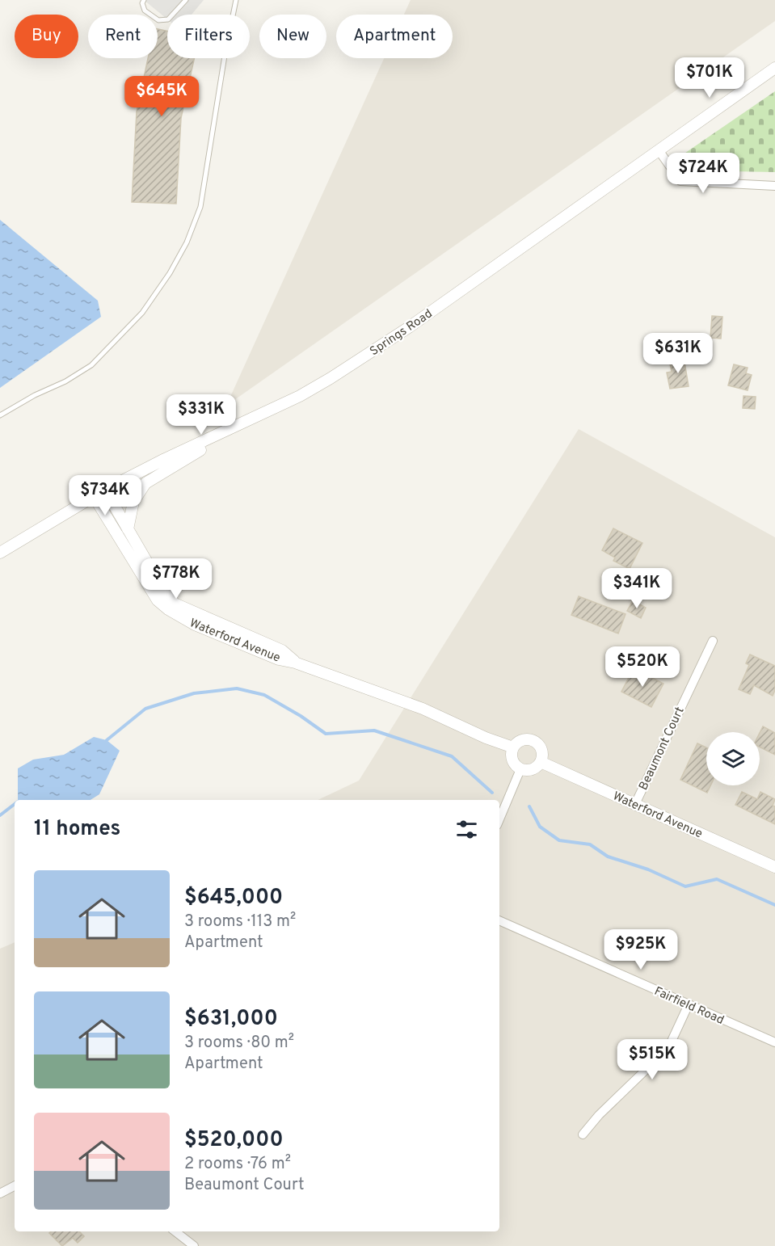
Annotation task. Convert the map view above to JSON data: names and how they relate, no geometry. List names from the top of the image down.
{
  "streets": {
    "street": [
      "Springs Road",
      "Waterford Avenue",
      "Beaumont Court",
      "Fairfield Road"
    ]
  },
  "crossings": [
    ["Springs Road", "Waterford Avenue"],
    ["Waterford Avenue", "Beaumont Court"]
  ],
  "page": {
    "chip": [
      "Buy",
      "Rent",
      "Filters",
      "New",
      "Apartment"
    ],
    "price": [
      "$701K",
      "$645K",
      "$724K",
      "$631K",
      "$331K",
      "$734K",
      "$778K",
      "$341K",
      "$520K",
      "$925K",
      "$515K"
    ],
    "heading": "11 homes",
    "list": [
      {
        "name": "$645,000",
        "note": "3 rooms · 113 m² · Apartment"
      },
      {
        "name": "$631,000",
        "note": "3 rooms · 80 m² · Apartment"
      },
      {
        "name": "$520,000",
        "note": "2 rooms · 76 m² · Beaumont Court"
      }
    ]
  }
}
